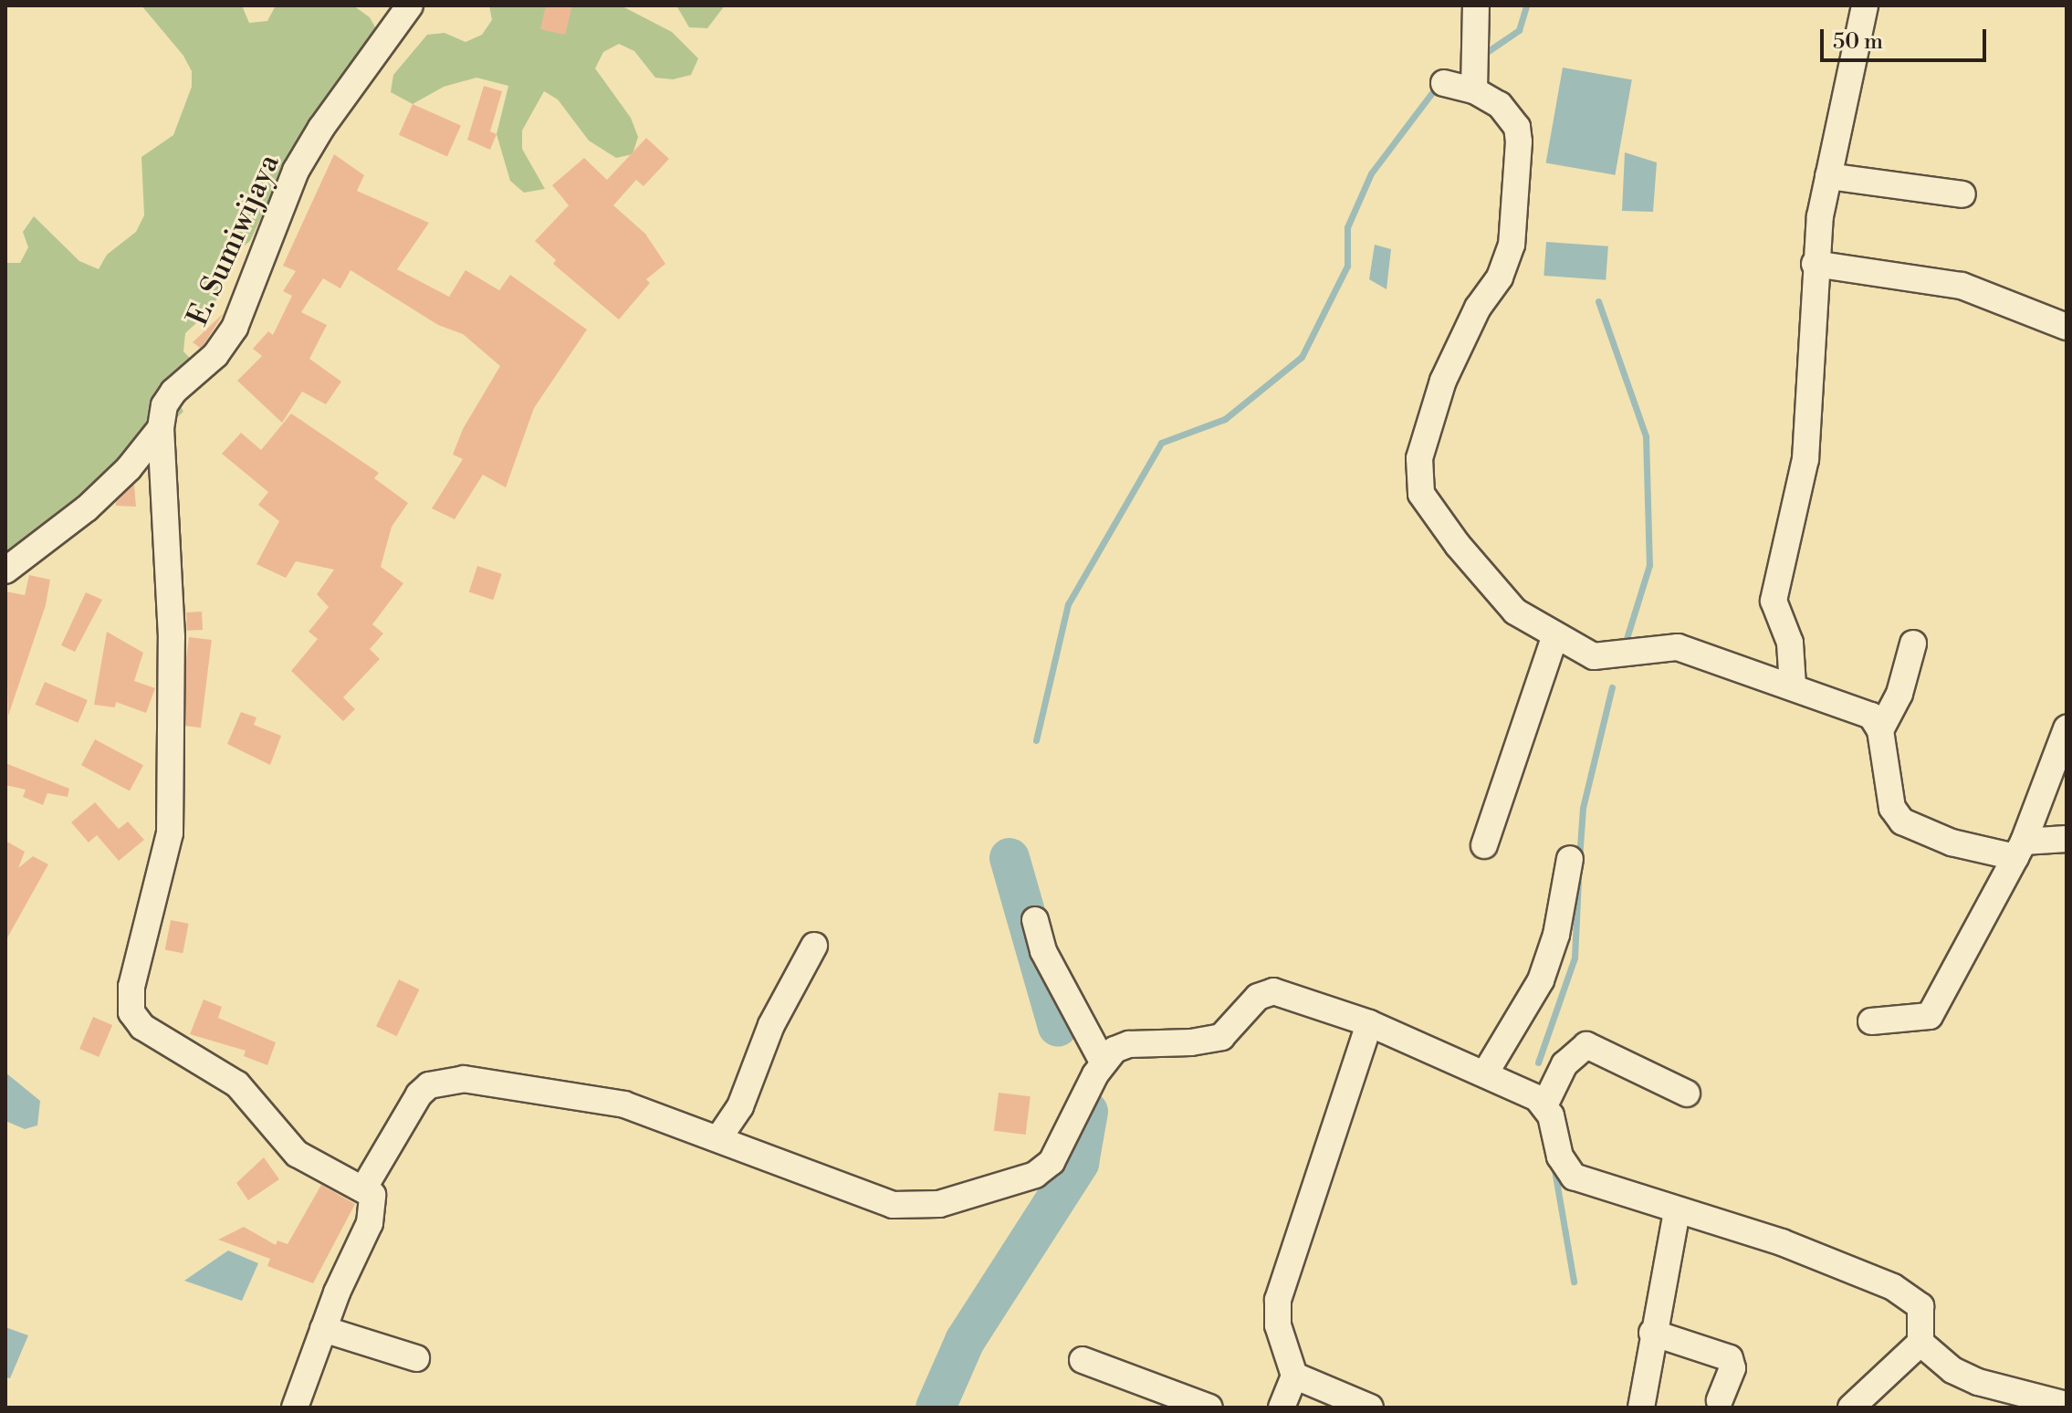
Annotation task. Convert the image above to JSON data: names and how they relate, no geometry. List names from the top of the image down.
{
  "streets": {
    "street": ["E. Sumiwijaya"]
  },
  "scale_bar": "50 m"
}
